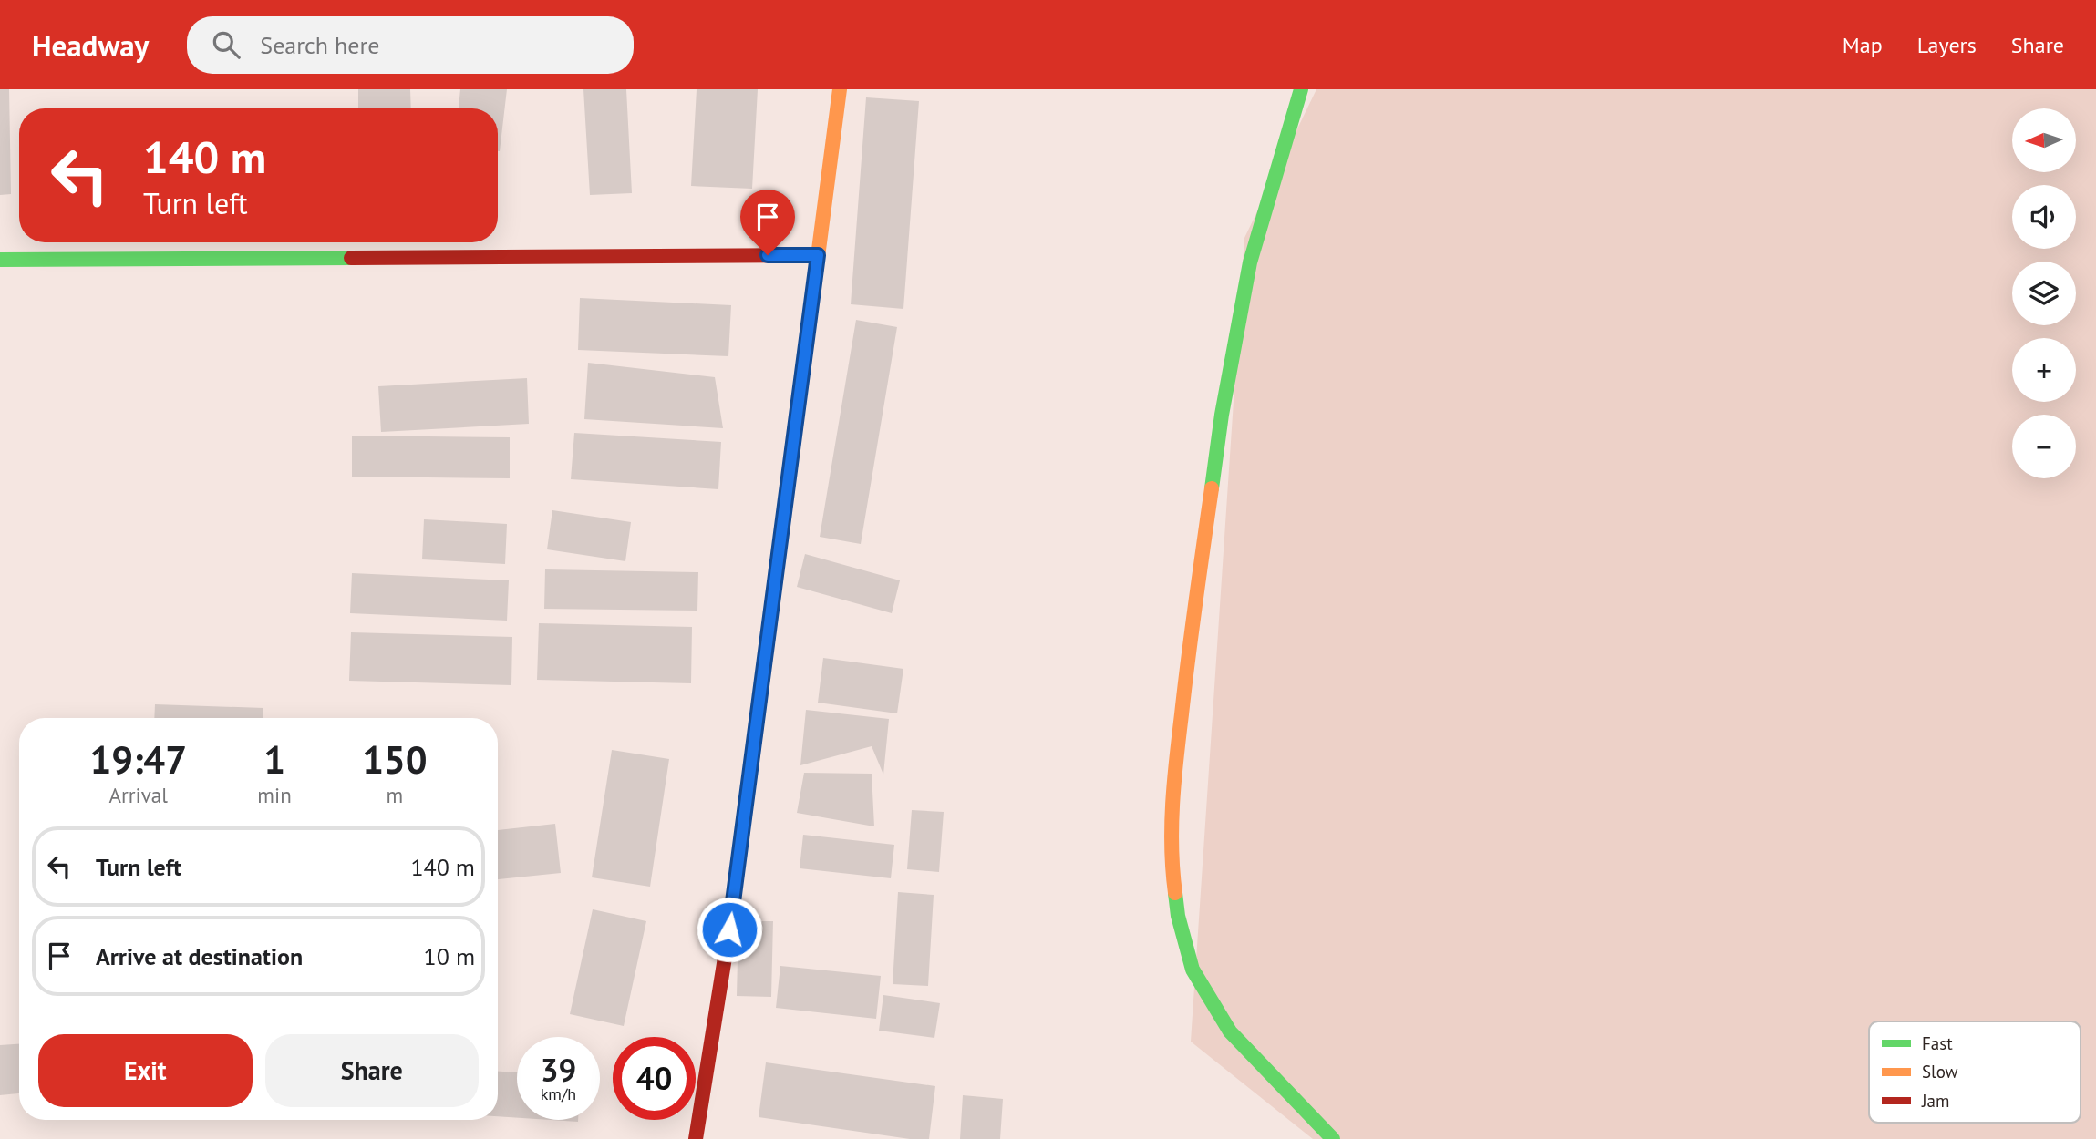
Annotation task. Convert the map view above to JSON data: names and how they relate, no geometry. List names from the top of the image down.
{
  "legend": ["Fast", "Slow", "Jam"],
  "north": "left",
  "page": {
    "header": "Headway",
    "search": "Search here",
    "nav": ["Map", "Layers", "Share"],
    "map_buttons": ["+", "−"],
    "turn": ["140 m", "Turn left"],
    "eta": [
      "19:47",
      "Arrival",
      "1",
      "min",
      "150",
      "m"
    ],
    "list": [
      {
        "name": "Turn left",
        "value": "140 m"
      },
      {
        "name": "Arrive at destination",
        "value": "10 m"
      }
    ],
    "buttons": ["Exit", "Share"],
    "speed": "39 km/h",
    "limit": "40"
  }
}
